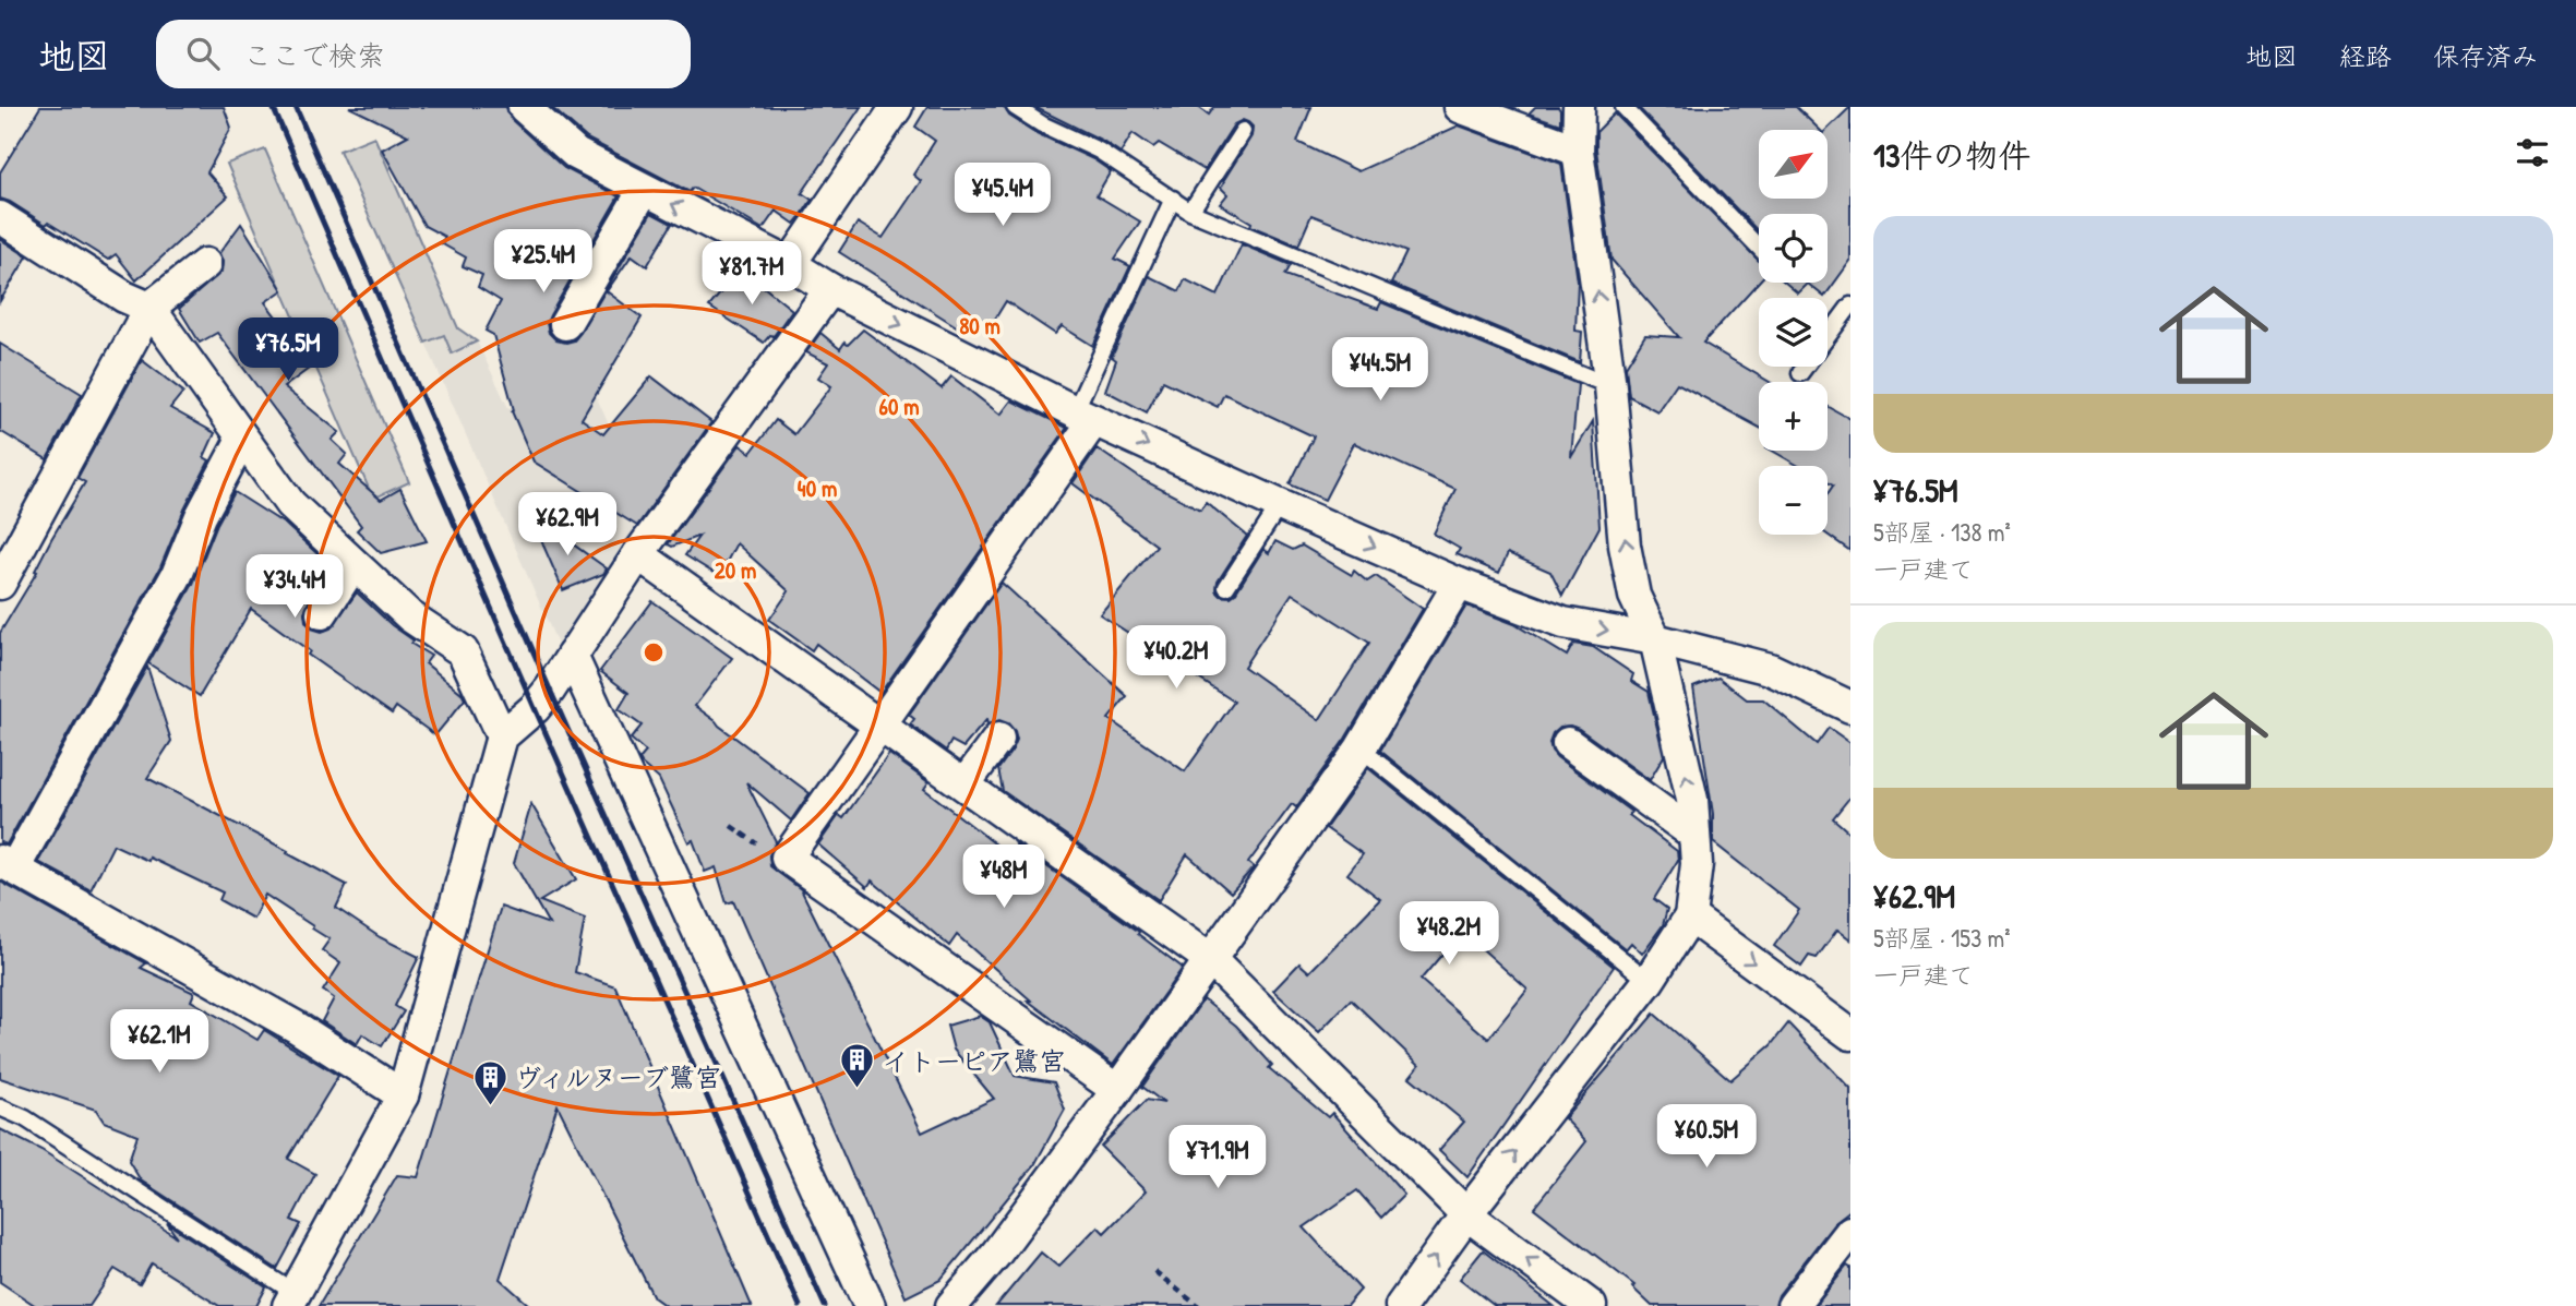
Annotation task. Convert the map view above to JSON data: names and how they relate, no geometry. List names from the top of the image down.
{
  "places": {
    "building": ["イトーピア鷺宮", "ヴィルヌーブ鷺宮"]
  },
  "north": "top right",
  "page": {
    "header": "地図",
    "search": "ここで検索",
    "nav": ["地図", "経路", "保存済み"],
    "heading": "13件の物件",
    "map_buttons": ["+", "−"],
    "price": [
      "¥45.4M",
      "¥25.4M",
      "¥81.7M",
      "¥76.5M",
      "¥44.5M",
      "¥62.9M",
      "¥34.4M",
      "¥40.2M",
      "¥48M",
      "¥48.2M",
      "¥62.1M",
      "¥60.5M",
      "¥71.9M"
    ],
    "list": [
      {
        "name": "¥76.5M",
        "note": "5部屋 · 138 m² · 一戸建て"
      },
      {
        "name": "¥62.9M",
        "note": "5部屋 · 153 m² · 一戸建て"
      }
    ]
  },
  "rings": [
    "80 m",
    "60 m",
    "40 m",
    "20 m"
  ]
}
